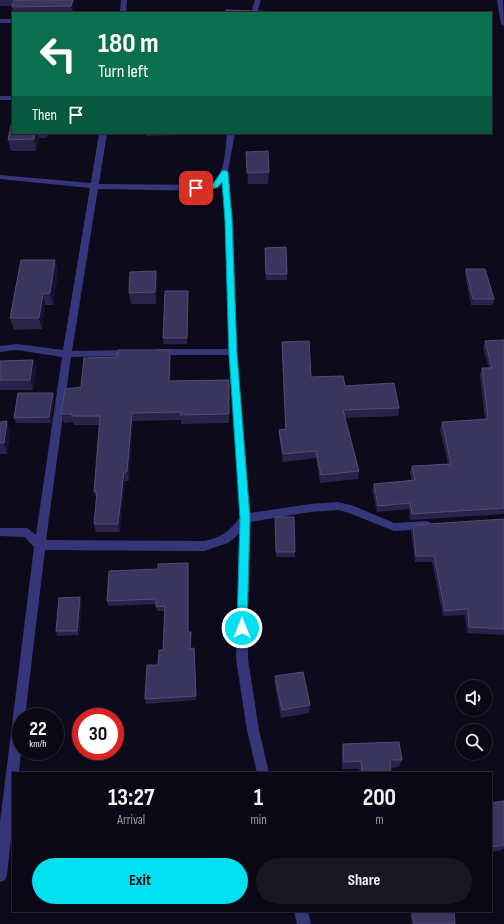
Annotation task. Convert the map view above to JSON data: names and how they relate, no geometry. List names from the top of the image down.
{
  "page": {
    "turn": ["180 m", "Turn left"],
    "then": "Then",
    "speed": "22 km/h",
    "limit": "30",
    "eta": [
      "13:27",
      "Arrival",
      "1",
      "min",
      "200",
      "m"
    ],
    "buttons": ["Exit", "Share"]
  }
}
